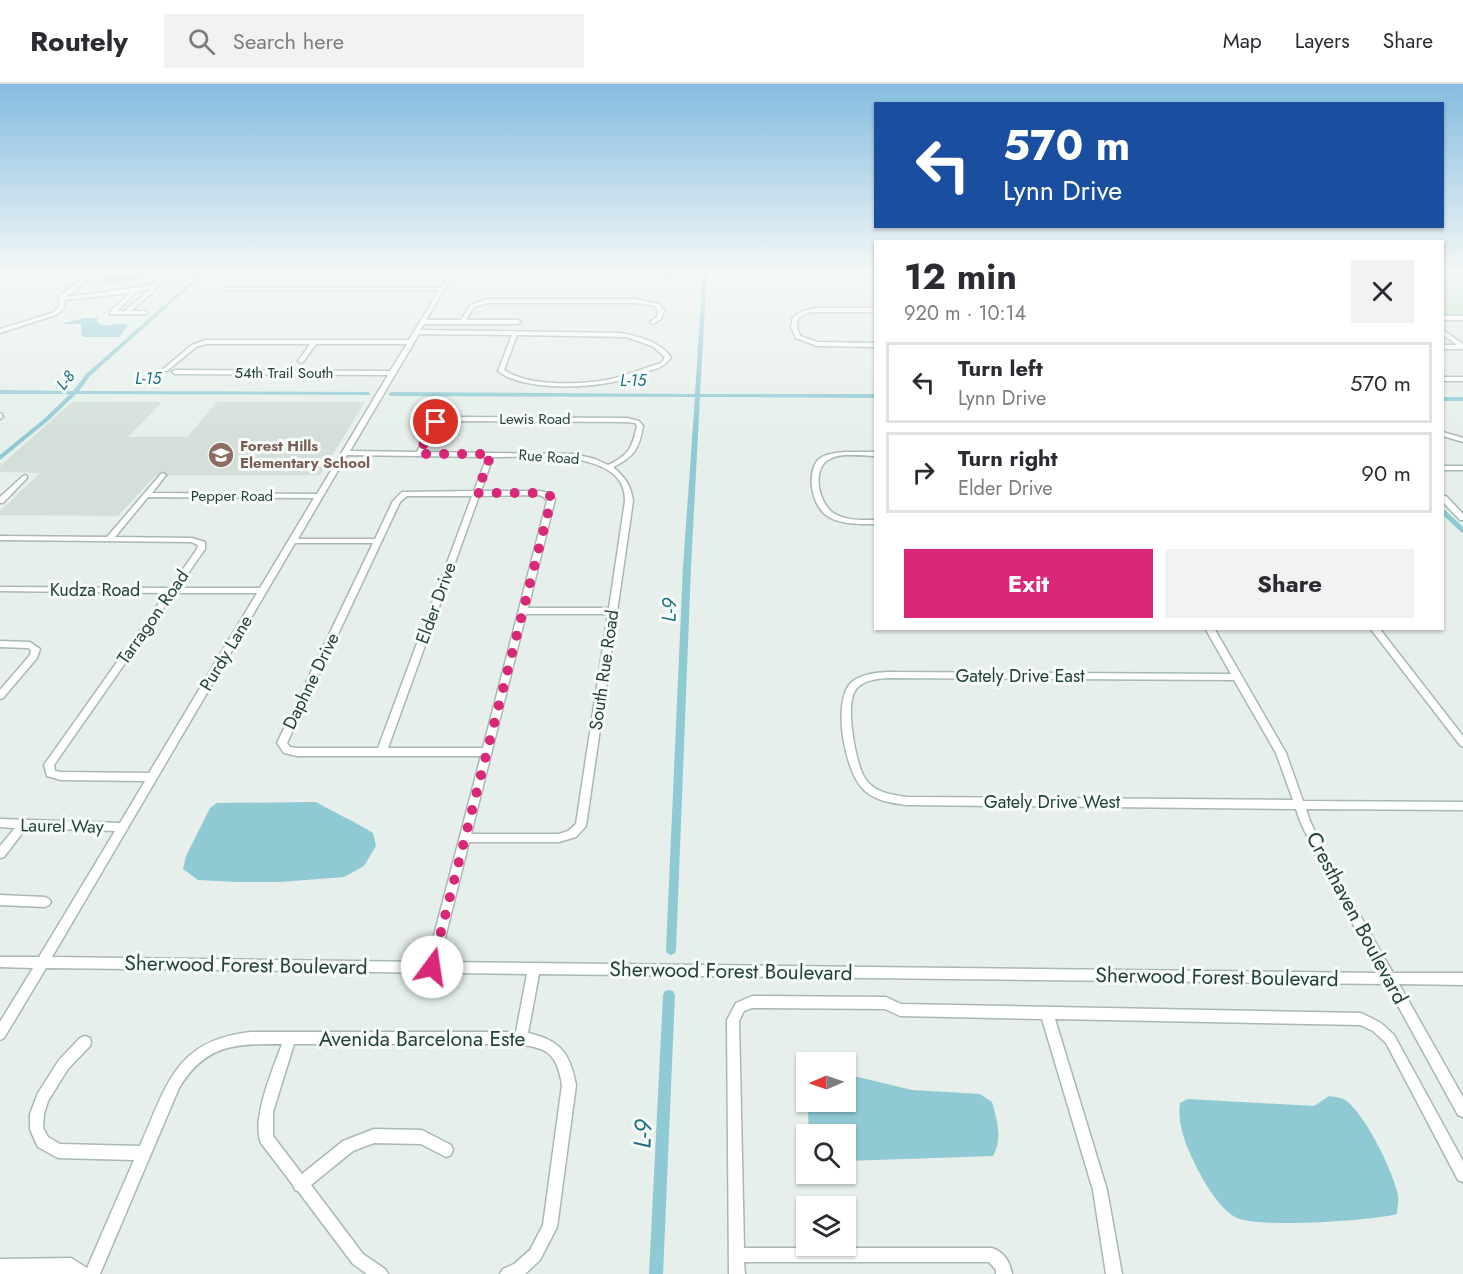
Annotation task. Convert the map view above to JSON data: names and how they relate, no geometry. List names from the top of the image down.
{
  "streets": {
    "street": [
      "54th Trail South",
      "Lewis Road",
      "Rue Road",
      "Pepper Road",
      "Kudza Road",
      "Elder Drive",
      "Tarragon Road",
      "Purdy Lane",
      "South Rue Road",
      "Gately Drive East",
      "Daphne Drive",
      "Gately Drive West",
      "Laurel Way",
      "Cresthaven Boulevard",
      "Sherwood Forest Boulevard",
      "Avenida Barcelona Este"
    ]
  },
  "crossings": [
    ["54th Trail South", "Purdy Lane"],
    ["Lewis Road", "Rue Road"],
    ["Lewis Road", "South Rue Road"],
    ["Rue Road", "Elder Drive"],
    ["Rue Road", "Purdy Lane"],
    ["Rue Road", "South Rue Road"],
    ["Pepper Road", "Purdy Lane"],
    ["Kudza Road", "Tarragon Road"],
    ["Kudza Road", "Purdy Lane"],
    ["Elder Drive", "Daphne Drive"],
    ["Tarragon Road", "Purdy Lane"],
    ["Purdy Lane", "Laurel Way"],
    ["Purdy Lane", "Sherwood Forest Boulevard"],
    ["Gately Drive East", "Gately Drive West"],
    ["Gately Drive East", "Cresthaven Boulevard"],
    ["Gately Drive West", "Cresthaven Boulevard"],
    ["Cresthaven Boulevard", "Sherwood Forest Boulevard"]
  ],
  "water": ["L-15", "L-8", "L-9"],
  "places": {
    "school or university": ["Forest Hills Elementary School"]
  },
  "north": "left",
  "page": {
    "header": "Routely",
    "search": "Search here",
    "nav": ["Map", "Layers", "Share"],
    "turn": ["570 m", "Lynn Drive"],
    "heading": ["12 min", "920 m · 10:14"],
    "list": [
      {
        "name": "Turn left",
        "note": "Lynn Drive",
        "value": "570 m"
      },
      {
        "name": "Turn right",
        "note": "Elder Drive",
        "value": "90 m"
      }
    ],
    "buttons": ["Exit", "Share"]
  }
}
